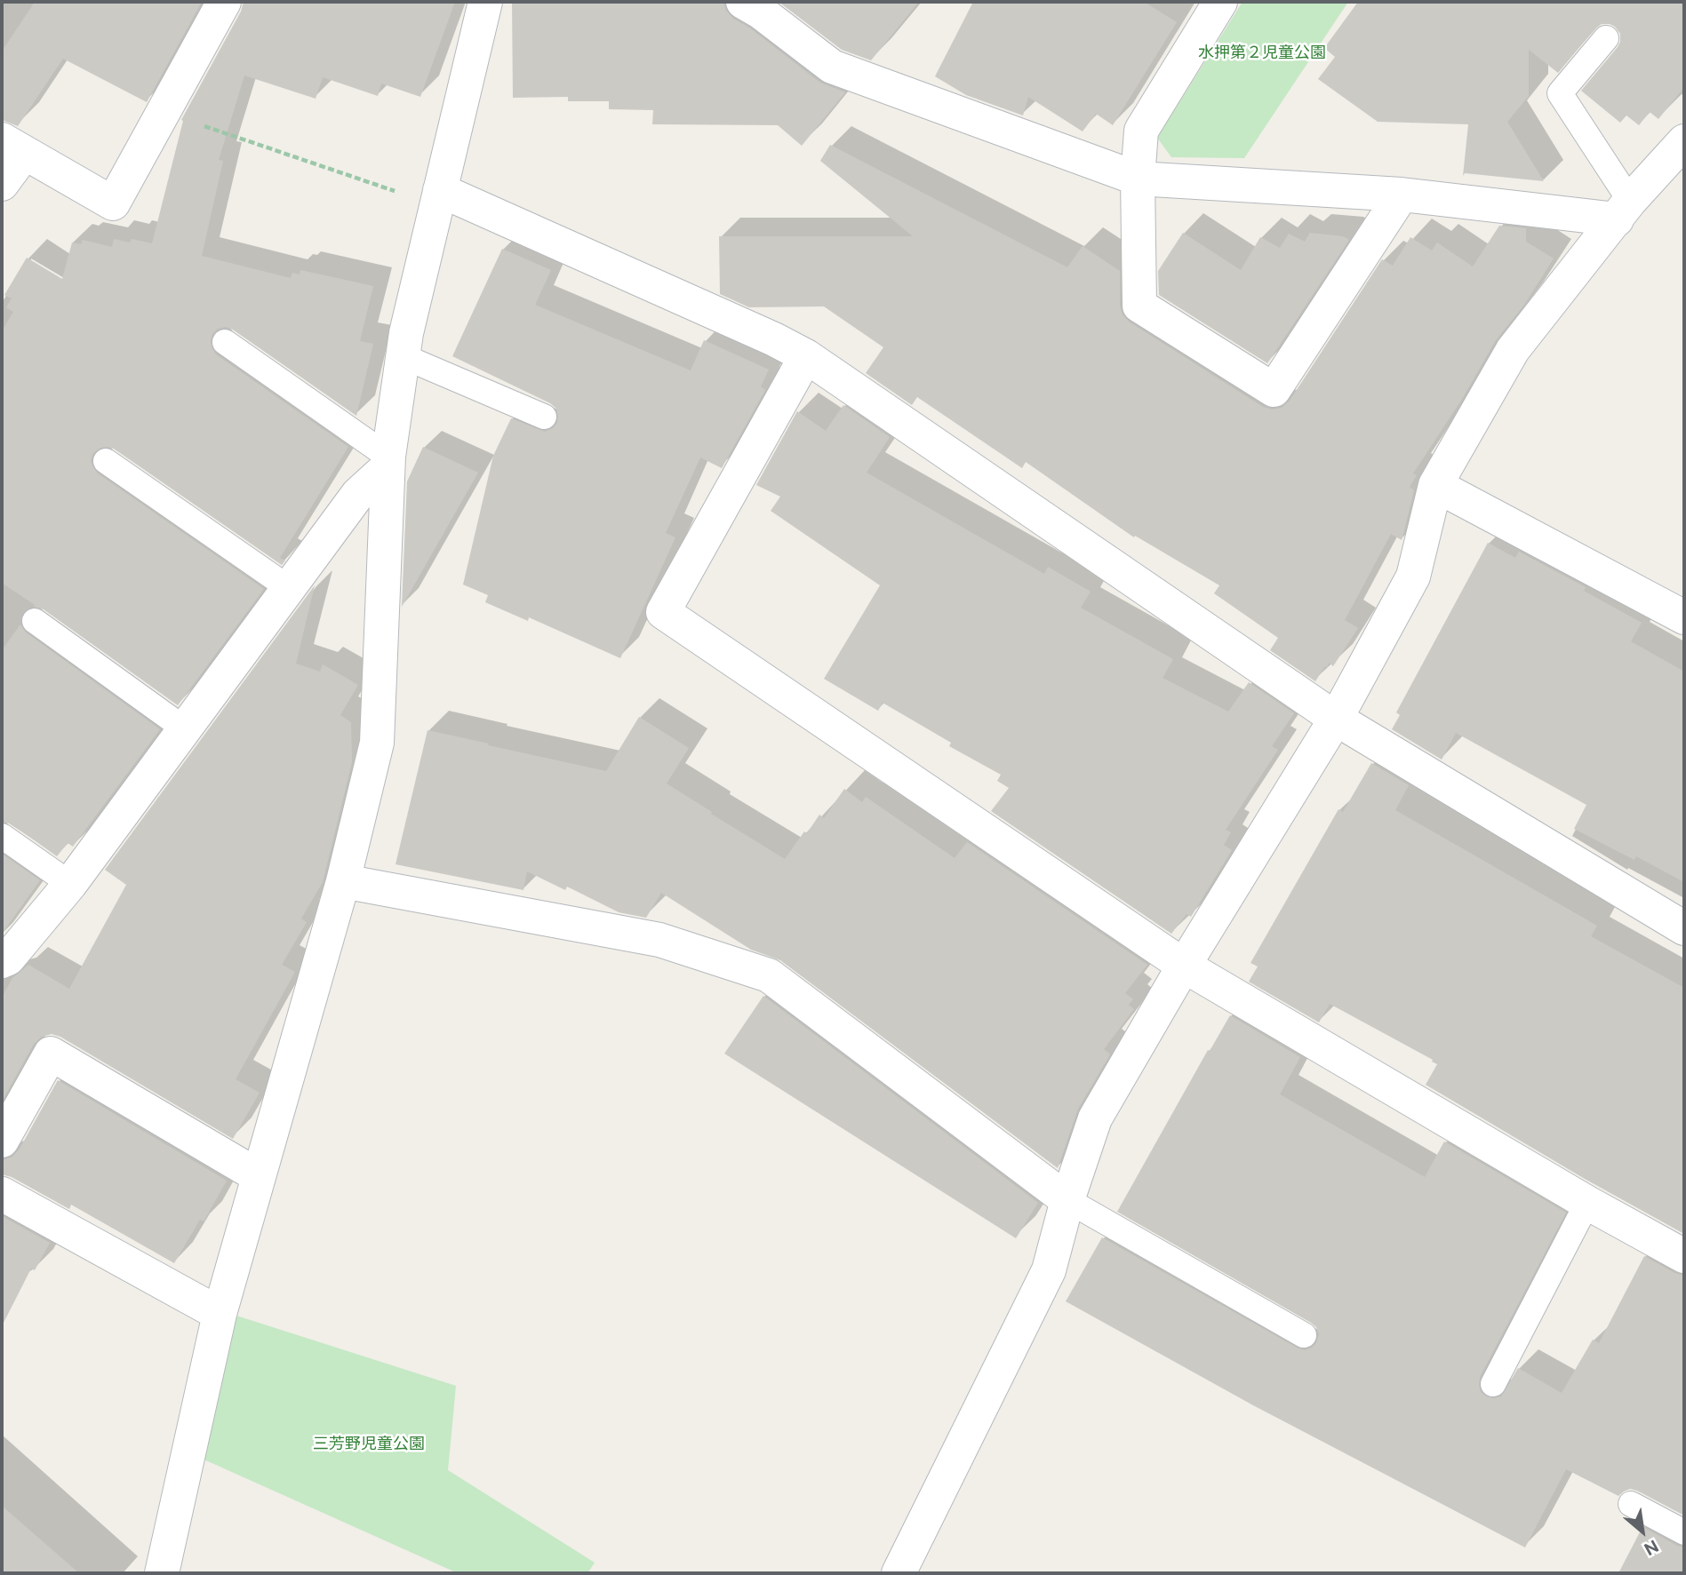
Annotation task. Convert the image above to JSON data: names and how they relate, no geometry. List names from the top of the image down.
{
  "parks": ["水押第２児童公園", "三芳野児童公園"],
  "north": "bottom right"
}
